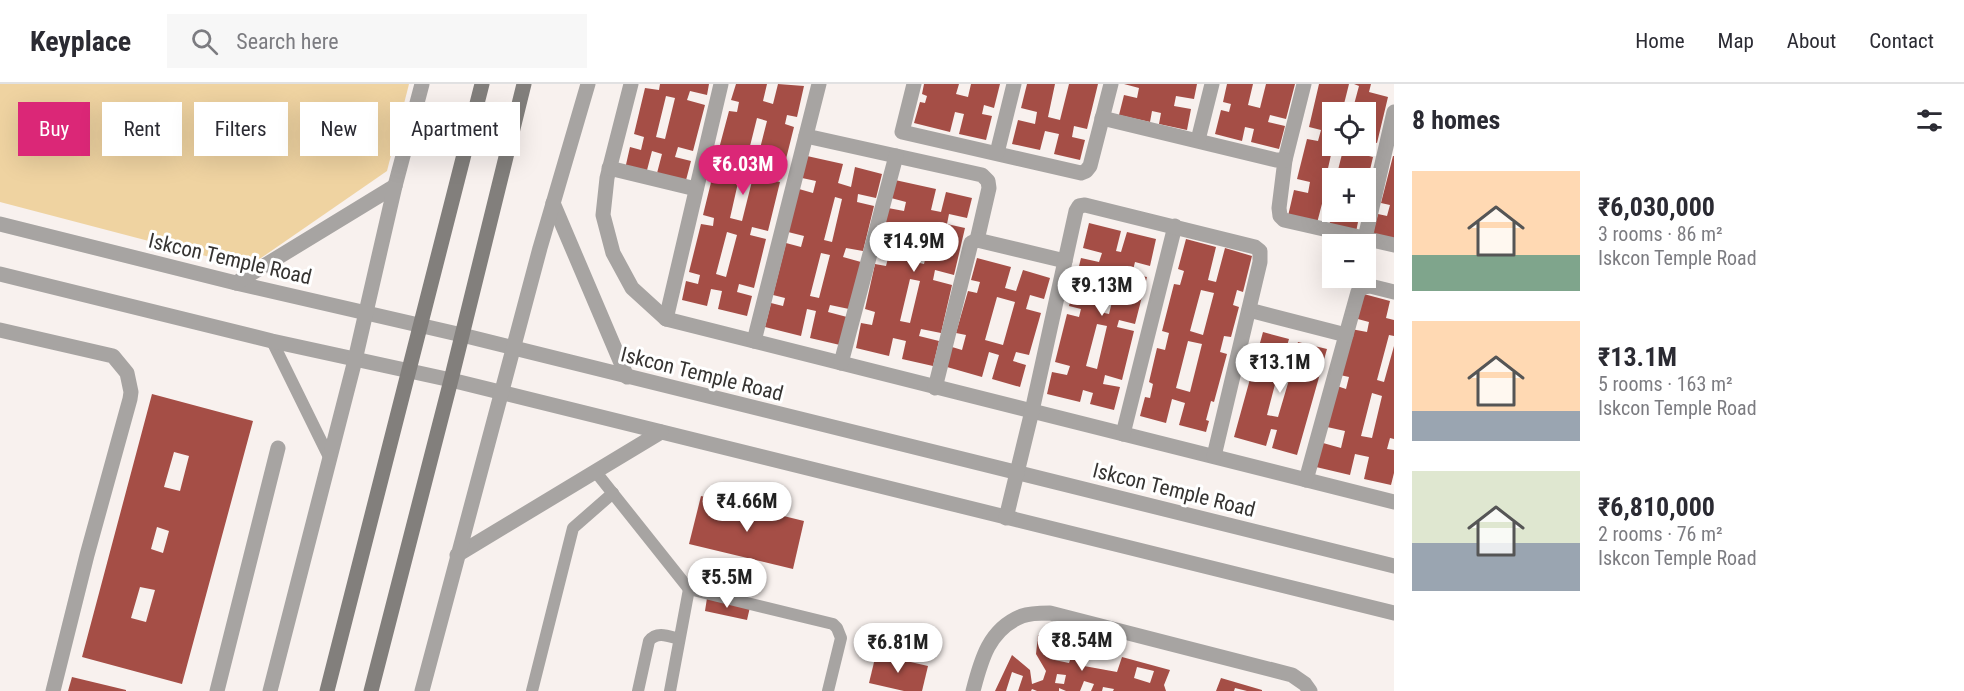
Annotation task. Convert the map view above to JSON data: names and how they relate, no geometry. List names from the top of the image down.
{
  "streets": {
    "street": ["Iskcon Temple Road"]
  },
  "page": {
    "header": "Keyplace",
    "search": "Search here",
    "nav": [
      "Home",
      "Map",
      "About",
      "Contact"
    ],
    "heading": "8 homes",
    "map_buttons": ["+", "−"],
    "chip": [
      "Buy",
      "Rent",
      "Filters",
      "New",
      "Apartment"
    ],
    "price": [
      "₹6.03M",
      "₹14.9M",
      "₹9.13M",
      "₹13.1M",
      "₹4.66M",
      "₹5.5M",
      "₹8.54M",
      "₹6.81M"
    ],
    "list": [
      {
        "name": "₹6,030,000",
        "note": "3 rooms · 86 m² · Iskcon Temple Road"
      },
      {
        "name": "₹13.1M",
        "note": "5 rooms · 163 m² · Iskcon Temple Road"
      },
      {
        "name": "₹6,810,000",
        "note": "2 rooms · 76 m² · Iskcon Temple Road"
      }
    ]
  }
}
